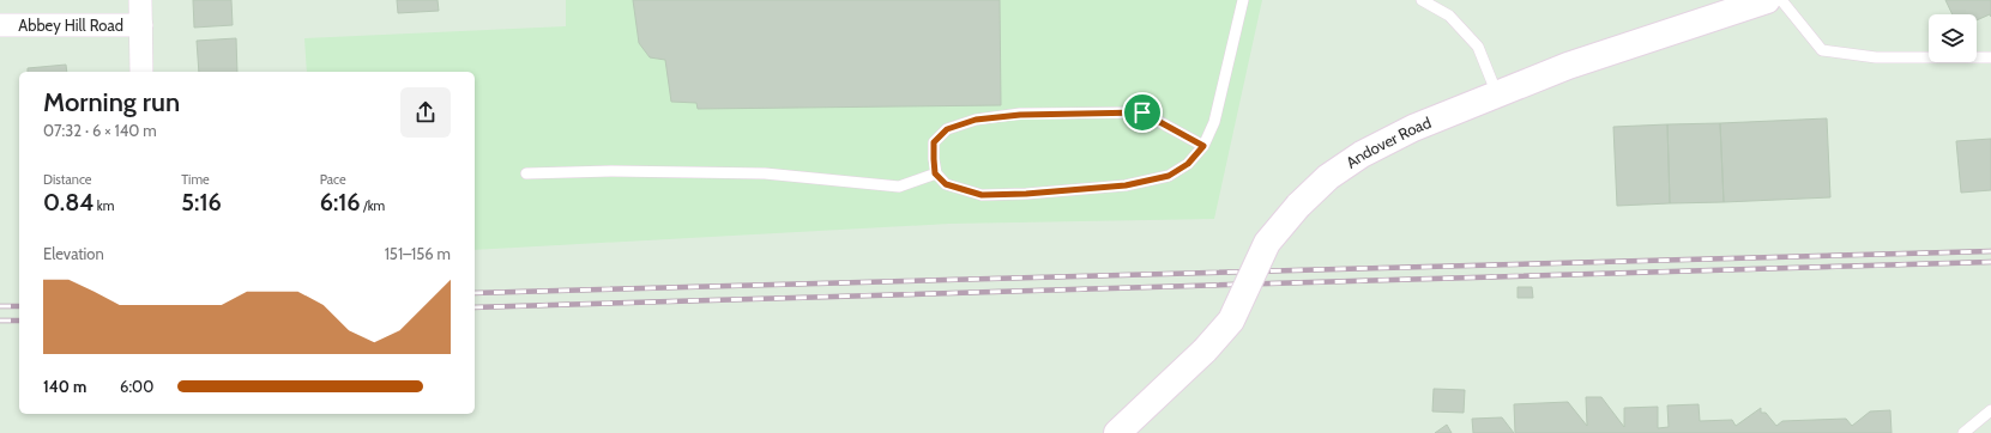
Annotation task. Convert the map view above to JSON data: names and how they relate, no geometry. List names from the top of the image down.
{
  "streets": {
    "main road": ["Andover Road"],
    "street": ["Abbey Hill Road"]
  },
  "page": {
    "heading": ["Morning run", "07:32 · 6 × 140 m"],
    "stats": [
      ["Distance", "0.84 km"],
      ["Time", "5:16"],
      ["Pace", "6:16 /km"]
    ],
    "chart": ["Elevation", "151–156 m"],
    "list": [
      {
        "name": "140 m",
        "note": "6:00"
      }
    ]
  }
}
